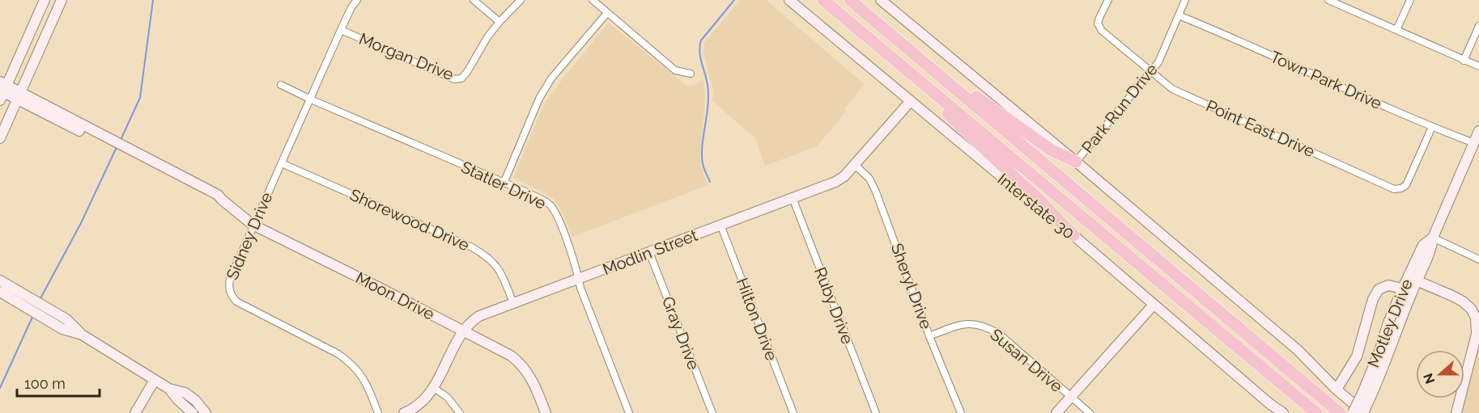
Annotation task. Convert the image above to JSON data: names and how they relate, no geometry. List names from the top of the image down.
{
  "streets": {
    "main road": [
      "Interstate 30",
      "Modlin Street",
      "Moon Drive",
      "Motley Drive"
    ],
    "street": [
      "Morgan Drive",
      "Town Park Drive",
      "Park Run Drive",
      "Point East Drive",
      "Statler Drive",
      "Shorewood Drive",
      "Sidney Drive",
      "Sheryl Drive",
      "Ruby Drive",
      "Hilton Drive",
      "Gray Drive",
      "Susan Drive"
    ]
  },
  "crossings": [
    ["Morgan Drive", "Sidney Drive"],
    ["Town Park Drive", "Park Run Drive"],
    ["Town Park Drive", "Point East Drive"],
    ["Town Park Drive", "Motley Drive"],
    ["Park Run Drive", "Point East Drive"],
    ["Statler Drive", "Sidney Drive"],
    ["Statler Drive", "Modlin Street"],
    ["Interstate 30", "Modlin Street"],
    ["Shorewood Drive", "Sidney Drive"],
    ["Shorewood Drive", "Modlin Street"],
    ["Sidney Drive", "Moon Drive"],
    ["Modlin Street", "Sheryl Drive"],
    ["Modlin Street", "Moon Drive"],
    ["Modlin Street", "Ruby Drive"],
    ["Modlin Street", "Hilton Drive"],
    ["Modlin Street", "Gray Drive"],
    ["Sheryl Drive", "Susan Drive"]
  ],
  "scale_bar": "100 m",
  "north": "left"
}
